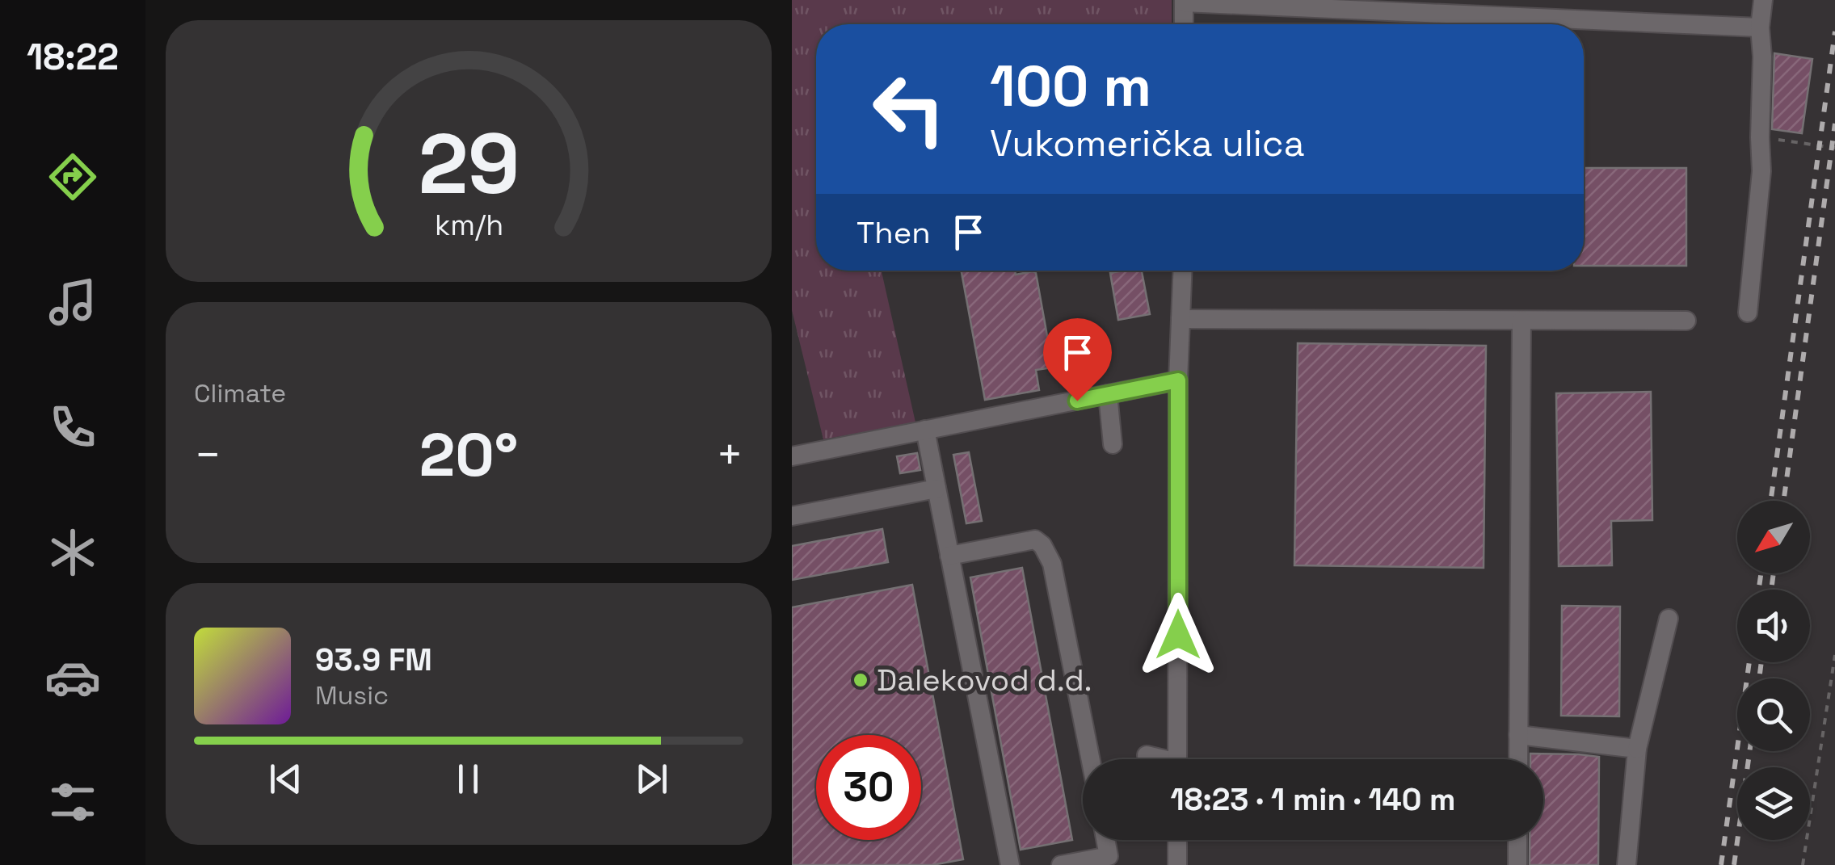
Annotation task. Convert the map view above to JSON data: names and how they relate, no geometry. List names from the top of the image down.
{
  "places": ["Dalekovod d.d."],
  "north": "bottom left",
  "page": {
    "tabs": "18:22",
    "turn": ["100 m", "Vukomerička ulica"],
    "then": "Then",
    "tile": "Climate",
    "heat": ["−", "20°", "+"],
    "song": ["93.9 FM", "Music"],
    "limit": "30",
    "trip": "18:23 · 1 min · 140 m",
    "gauge": ["29", "km/h"]
  }
}
